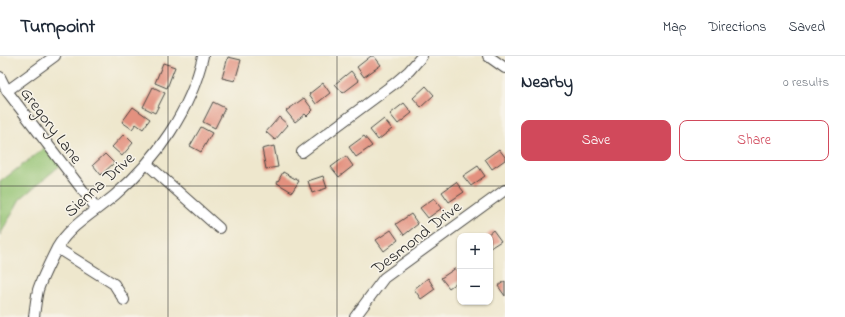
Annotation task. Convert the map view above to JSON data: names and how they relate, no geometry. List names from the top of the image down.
{
  "streets": {
    "street": ["Gregory Lane", "Sienna Drive", "Desmond Drive"]
  },
  "crossings": [
    ["Gregory Lane", "Sienna Drive"]
  ],
  "page": {
    "header": "Turnpoint",
    "nav": ["Map", "Directions", "Saved"],
    "heading": ["Nearby", "0 results"],
    "buttons": ["Save", "Share"],
    "map_buttons": ["+", "−"]
  }
}
